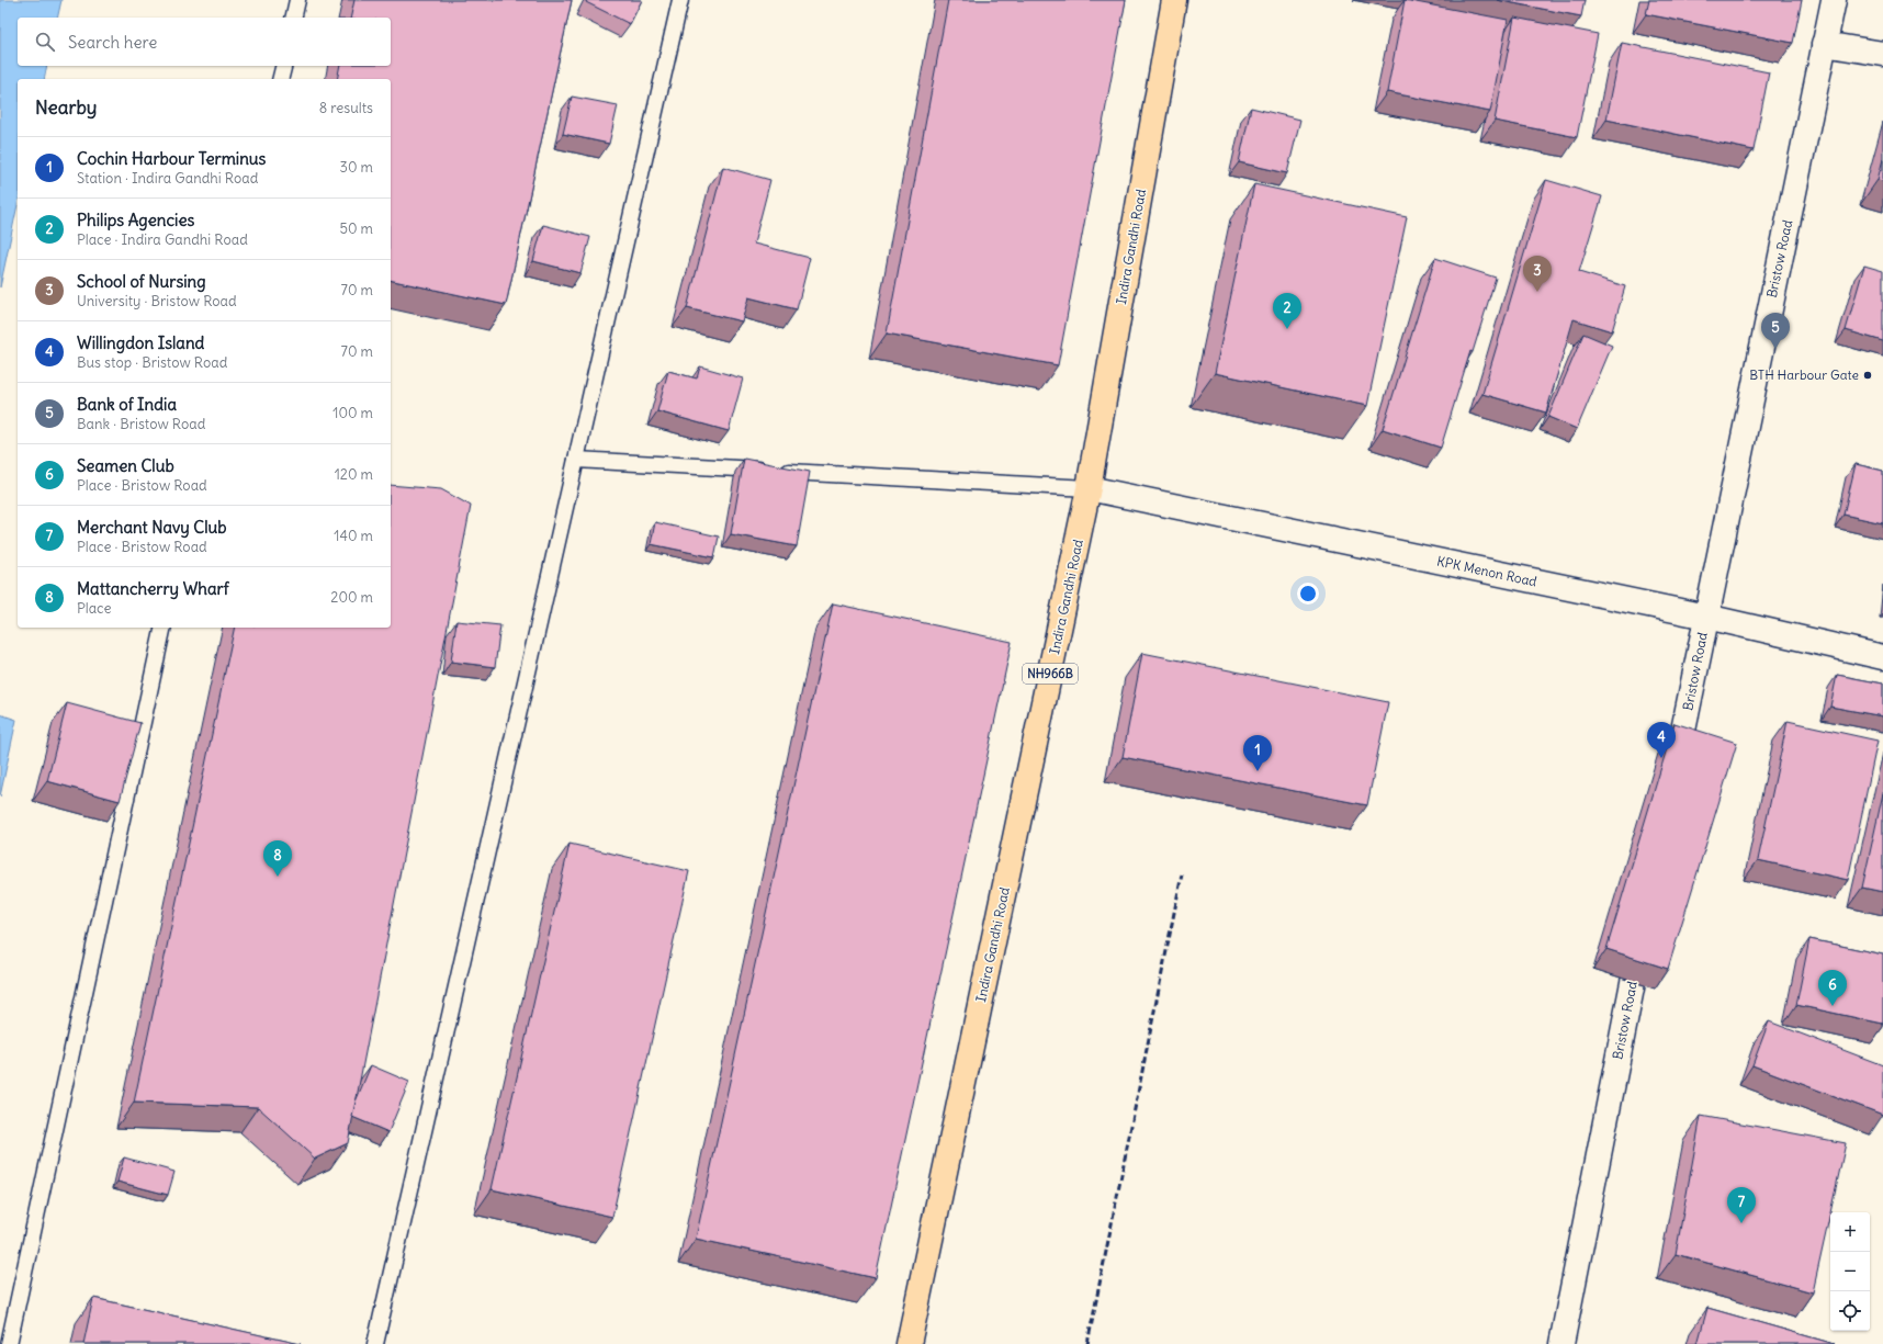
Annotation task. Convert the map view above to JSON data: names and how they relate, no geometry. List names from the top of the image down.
{
  "streets": {
    "highway": ["Indira Gandhi Road", "NH966B"],
    "street": ["Bristow Road", "KPK Menon Road"]
  },
  "crossings": [
    ["Indira Gandhi Road", "KPK Menon Road"],
    ["Bristow Road", "KPK Menon Road"]
  ],
  "places": ["BTH Harbour Gate"],
  "page": {
    "search": "Search here",
    "heading": ["Nearby", "8 results"],
    "list": [
      {
        "mark": "1",
        "name": "Cochin Harbour Terminus",
        "note": "Station · Indira Gandhi Road",
        "value": "30 m"
      },
      {
        "mark": "2",
        "name": "Philips Agencies",
        "note": "Place · Indira Gandhi Road",
        "value": "50 m"
      },
      {
        "mark": "3",
        "name": "School of Nursing",
        "note": "University · Bristow Road",
        "value": "70 m"
      },
      {
        "mark": "4",
        "name": "Willingdon Island",
        "note": "Bus stop · Bristow Road",
        "value": "70 m"
      },
      {
        "mark": "5",
        "name": "Bank of India",
        "note": "Bank · Bristow Road",
        "value": "100 m"
      },
      {
        "mark": "6",
        "name": "Seamen Club",
        "note": "Place · Bristow Road",
        "value": "120 m"
      },
      {
        "mark": "7",
        "name": "Merchant Navy Club",
        "note": "Place · Bristow Road",
        "value": "140 m"
      },
      {
        "mark": "8",
        "name": "Mattancherry Wharf",
        "note": "Place",
        "value": "200 m"
      }
    ],
    "pins": [
      "3",
      "2",
      "5",
      "4",
      "1",
      "8",
      "6",
      "7"
    ],
    "map_buttons": ["+", "−"]
  }
}
